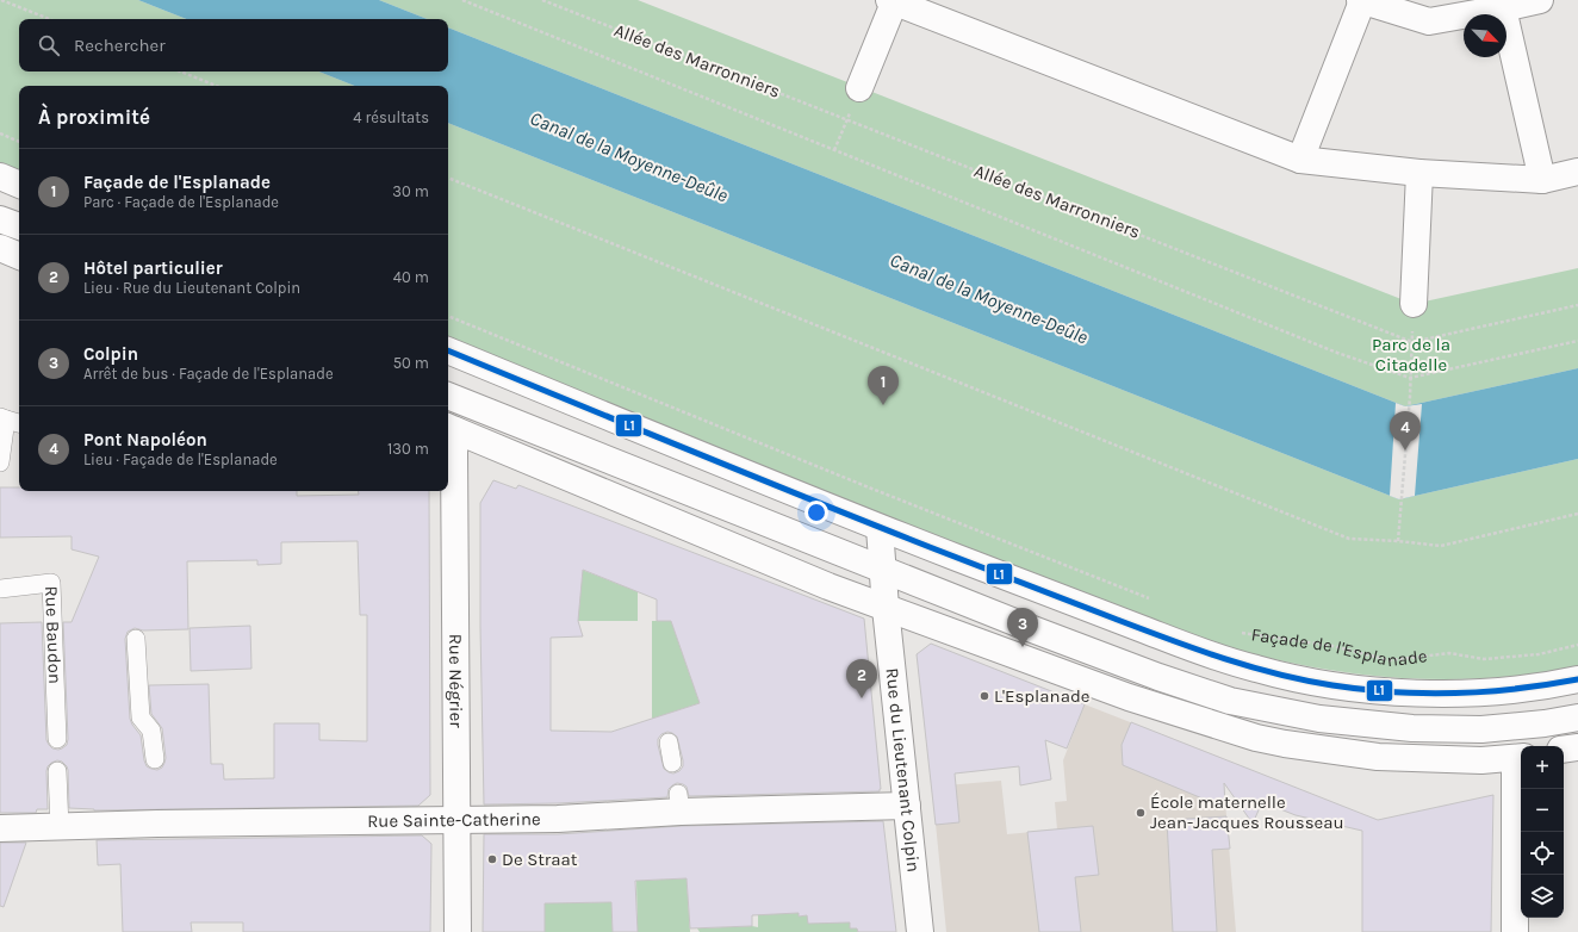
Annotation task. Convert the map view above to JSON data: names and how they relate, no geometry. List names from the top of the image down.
{
  "streets": {
    "street": [
      "Façade de l'Esplanade",
      "Rue Négrier",
      "Rue du Lieutenant Colpin",
      "Rue Sainte-Catherine"
    ],
    "lane": ["Rue Baudon"],
    "path": ["Allée des Marronniers"]
  },
  "crossings": [
    ["Façade de l'Esplanade", "Rue du Lieutenant Colpin"],
    ["Rue Négrier", "Rue Sainte-Catherine"],
    ["Rue du Lieutenant Colpin", "Rue Sainte-Catherine"]
  ],
  "water": ["Canal de la Moyenne-Deûle"],
  "parks": ["Parc de la Citadelle"],
  "places": ["L'Esplanade", "École maternelle Jean-Jacques Rousseau", "De Straat"],
  "lines": ["transit line L1"],
  "north": "bottom right",
  "page": {
    "search": "Rechercher",
    "heading": ["À proximité", "4 résultats"],
    "list": [
      {
        "mark": "1",
        "name": "Façade de l'Esplanade",
        "note": "Parc · Façade de l'Esplanade",
        "value": "30 m"
      },
      {
        "mark": "2",
        "name": "Hôtel particulier",
        "note": "Lieu · Rue du Lieutenant Colpin",
        "value": "40 m"
      },
      {
        "mark": "3",
        "name": "Colpin",
        "note": "Arrêt de bus · Façade de l'Esplanade",
        "value": "50 m"
      },
      {
        "mark": "4",
        "name": "Pont Napoléon",
        "note": "Lieu · Façade de l'Esplanade",
        "value": "130 m"
      }
    ],
    "pins": [
      "1",
      "4",
      "3",
      "2"
    ],
    "map_buttons": ["+", "−"]
  }
}
